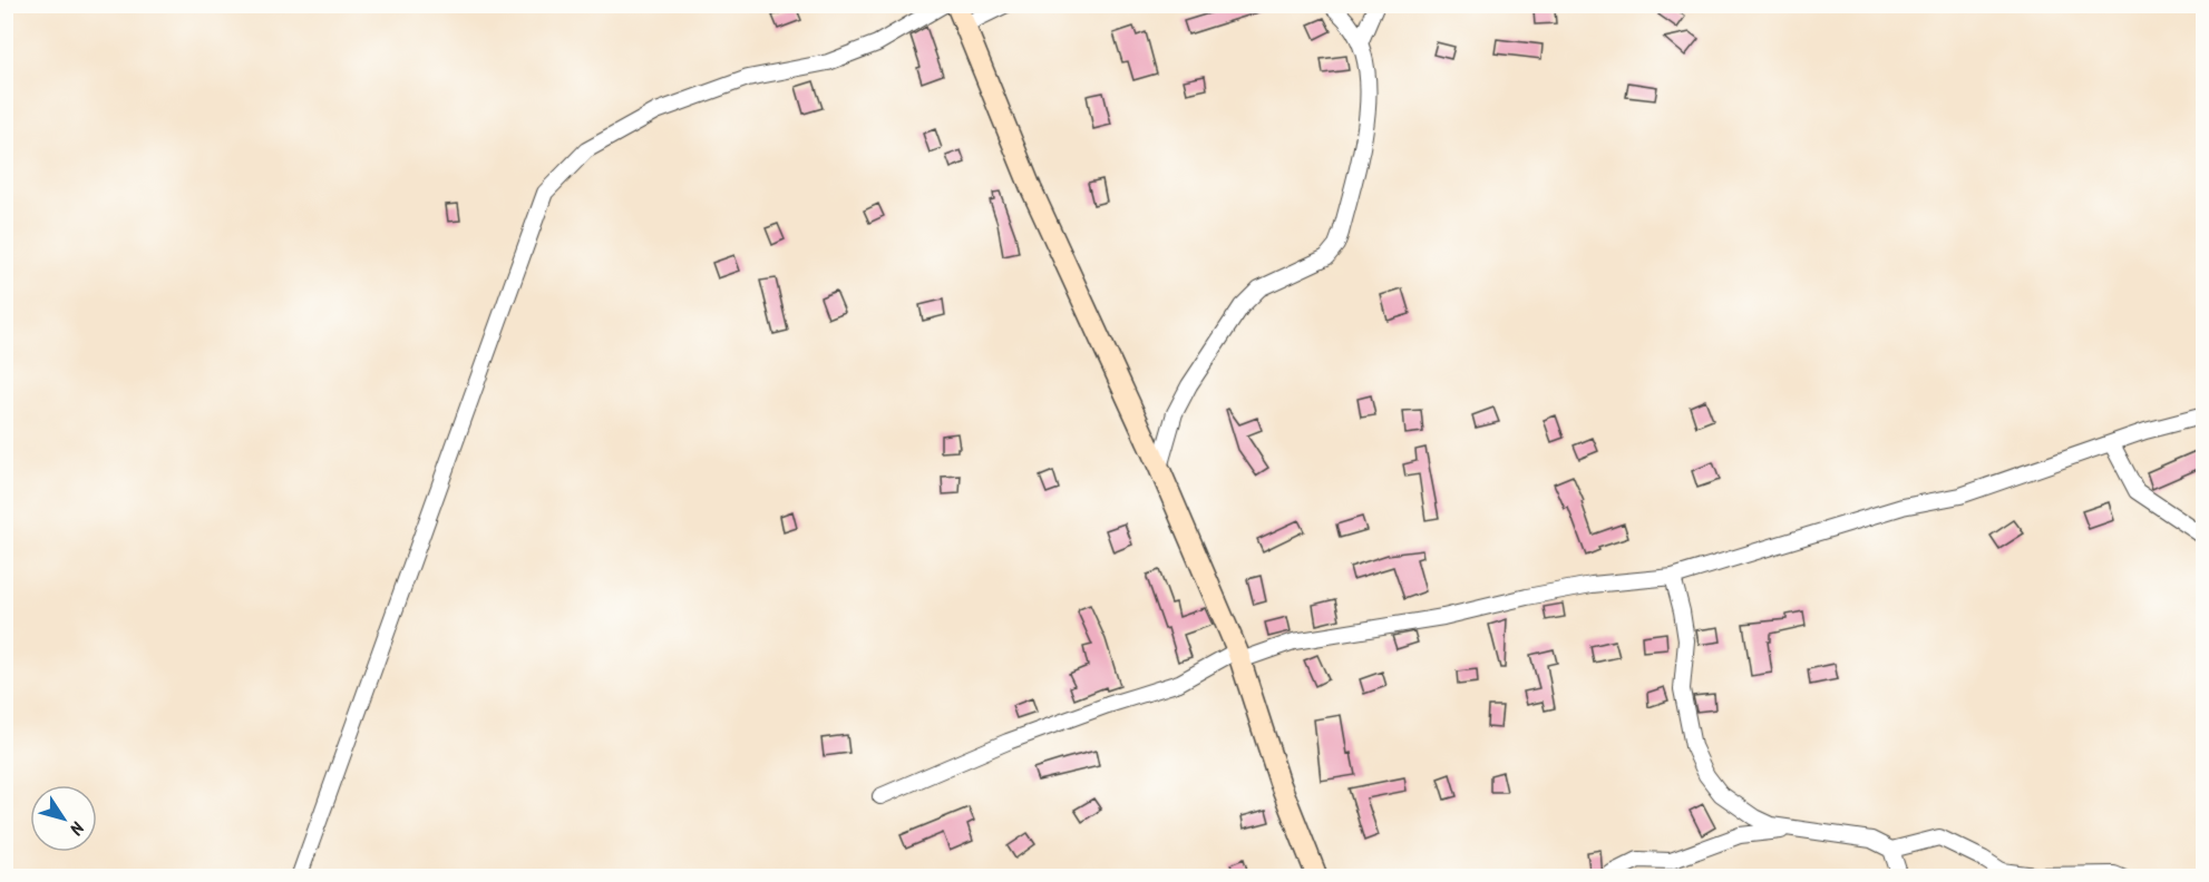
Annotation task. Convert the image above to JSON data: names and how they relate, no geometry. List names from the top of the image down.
{
  "north": "bottom right"
}
